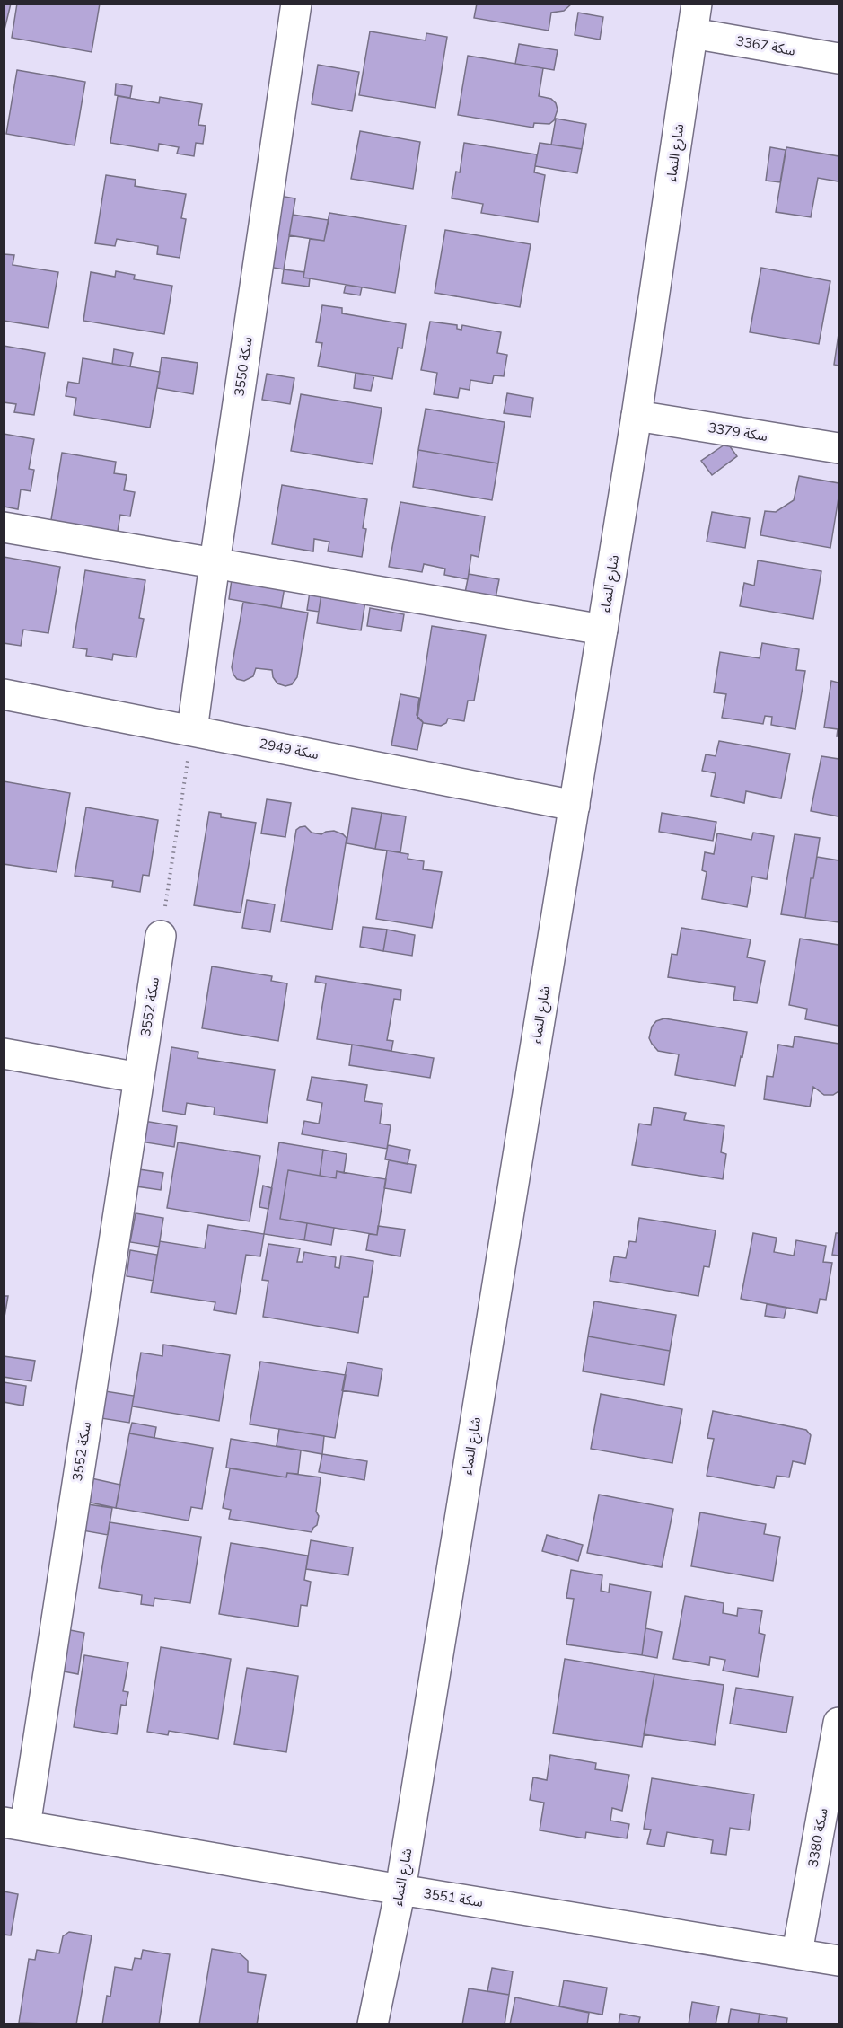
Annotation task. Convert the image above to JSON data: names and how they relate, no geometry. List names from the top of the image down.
{
  "streets": {
    "street": [
      "سكة 3367",
      "شارع النماء",
      "سكة 3550",
      "سكة 3379",
      "سكة 2949",
      "سكة 3552",
      "سكة 3380",
      "سكة 3551"
    ]
  },
  "crossings": [
    ["سكة 3367", "شارع النماء"],
    ["شارع النماء", "سكة 3379"],
    ["شارع النماء", "سكة 2949"],
    ["شارع النماء", "سكة 3551"],
    ["سكة 3550", "سكة 2949"],
    ["سكة 3552", "سكة 3551"],
    ["سكة 3380", "سكة 3551"]
  ]
}
